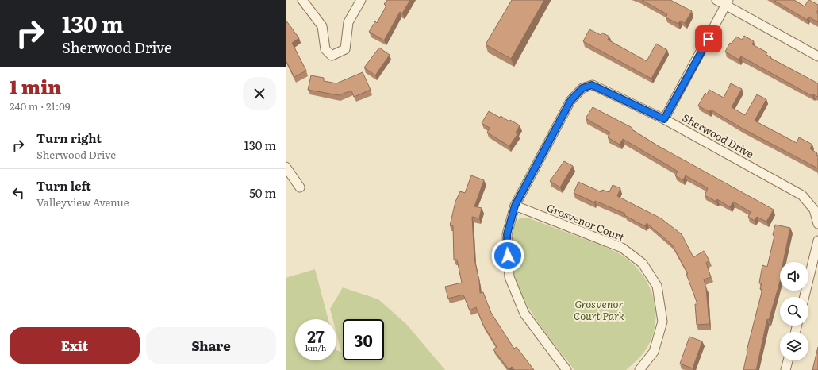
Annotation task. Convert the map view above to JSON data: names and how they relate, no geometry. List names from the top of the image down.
{
  "streets": {
    "street": ["Sherwood Drive", "Grosvenor Court"]
  },
  "crossings": [
    ["Sherwood Drive", "Grosvenor Court"]
  ],
  "parks": ["Grosvenor Court Park"],
  "page": {
    "turn": ["130 m", "Sherwood Drive"],
    "heading": ["1 min", "240 m · 21:09"],
    "list": [
      {
        "name": "Turn right",
        "note": "Sherwood Drive",
        "value": "130 m"
      },
      {
        "name": "Turn left",
        "note": "Valleyview Avenue",
        "value": "50 m"
      }
    ],
    "speed": "27 km/h",
    "limit": "30",
    "buttons": ["Exit", "Share"]
  }
}
